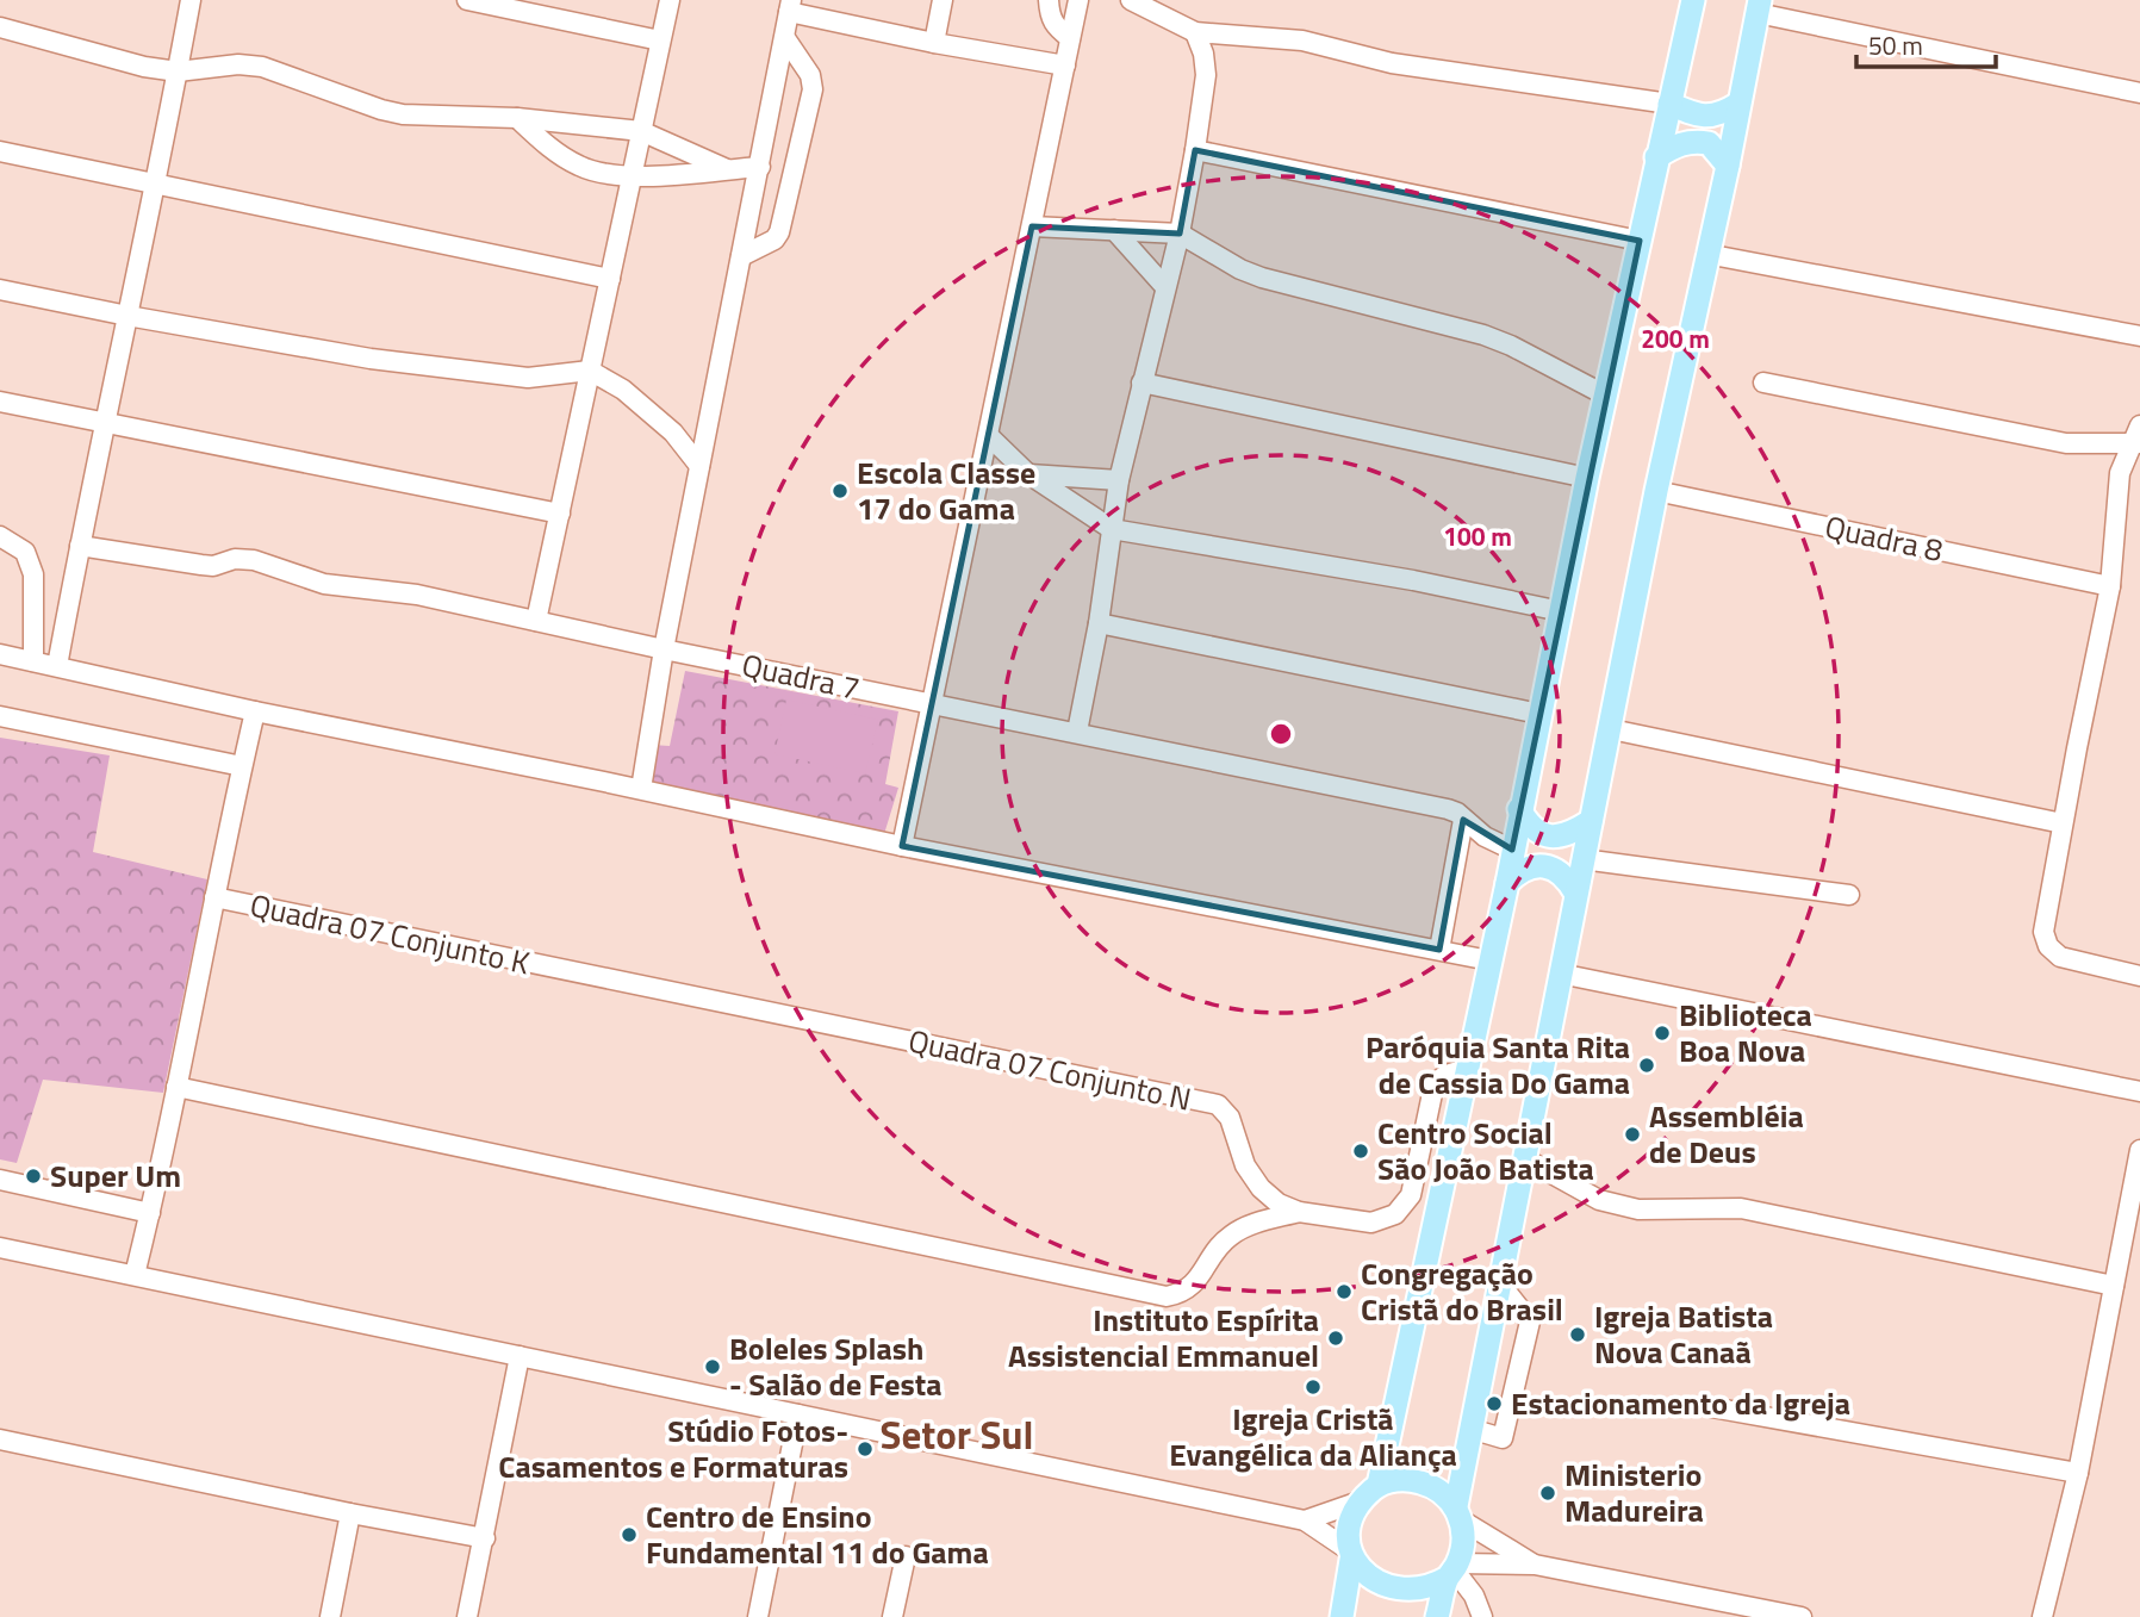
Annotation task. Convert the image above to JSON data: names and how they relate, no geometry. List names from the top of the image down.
{
  "streets": {
    "street": [
      "Quadra 8",
      "Quadra 7",
      "Quadra 07 Conjunto K",
      "Quadra 07 Conjunto N"
    ]
  },
  "crossings": [
    ["Quadra 07 Conjunto K", "Quadra 07 Conjunto N"]
  ],
  "districts": ["Setor Sul"],
  "places": [
    "Escola Classe 17 do Gama",
    "Biblioteca Boa Nova",
    "Paróquia Santa Rita de Cassia Do Gama",
    "Assembléia de Deus",
    "Centro Social São João Batista",
    "Super Um",
    "Congregação Cristã do Brasil",
    "Igreja Batista Nova Canaã",
    "Instituto Espírita Assistencial Emmanuel",
    "Boleles Splash - Salão de Festa",
    "Igreja Cristã Evangélica da Aliança",
    "Estacionamento da Igreja",
    "Stúdio Fotos- Casamentos e Formaturas",
    "Ministerio Madureira",
    "Centro de Ensino Fundamental 11 do Gama"
  ],
  "scale_bar": "50 m",
  "rings": ["200 m", "100 m"]
}
